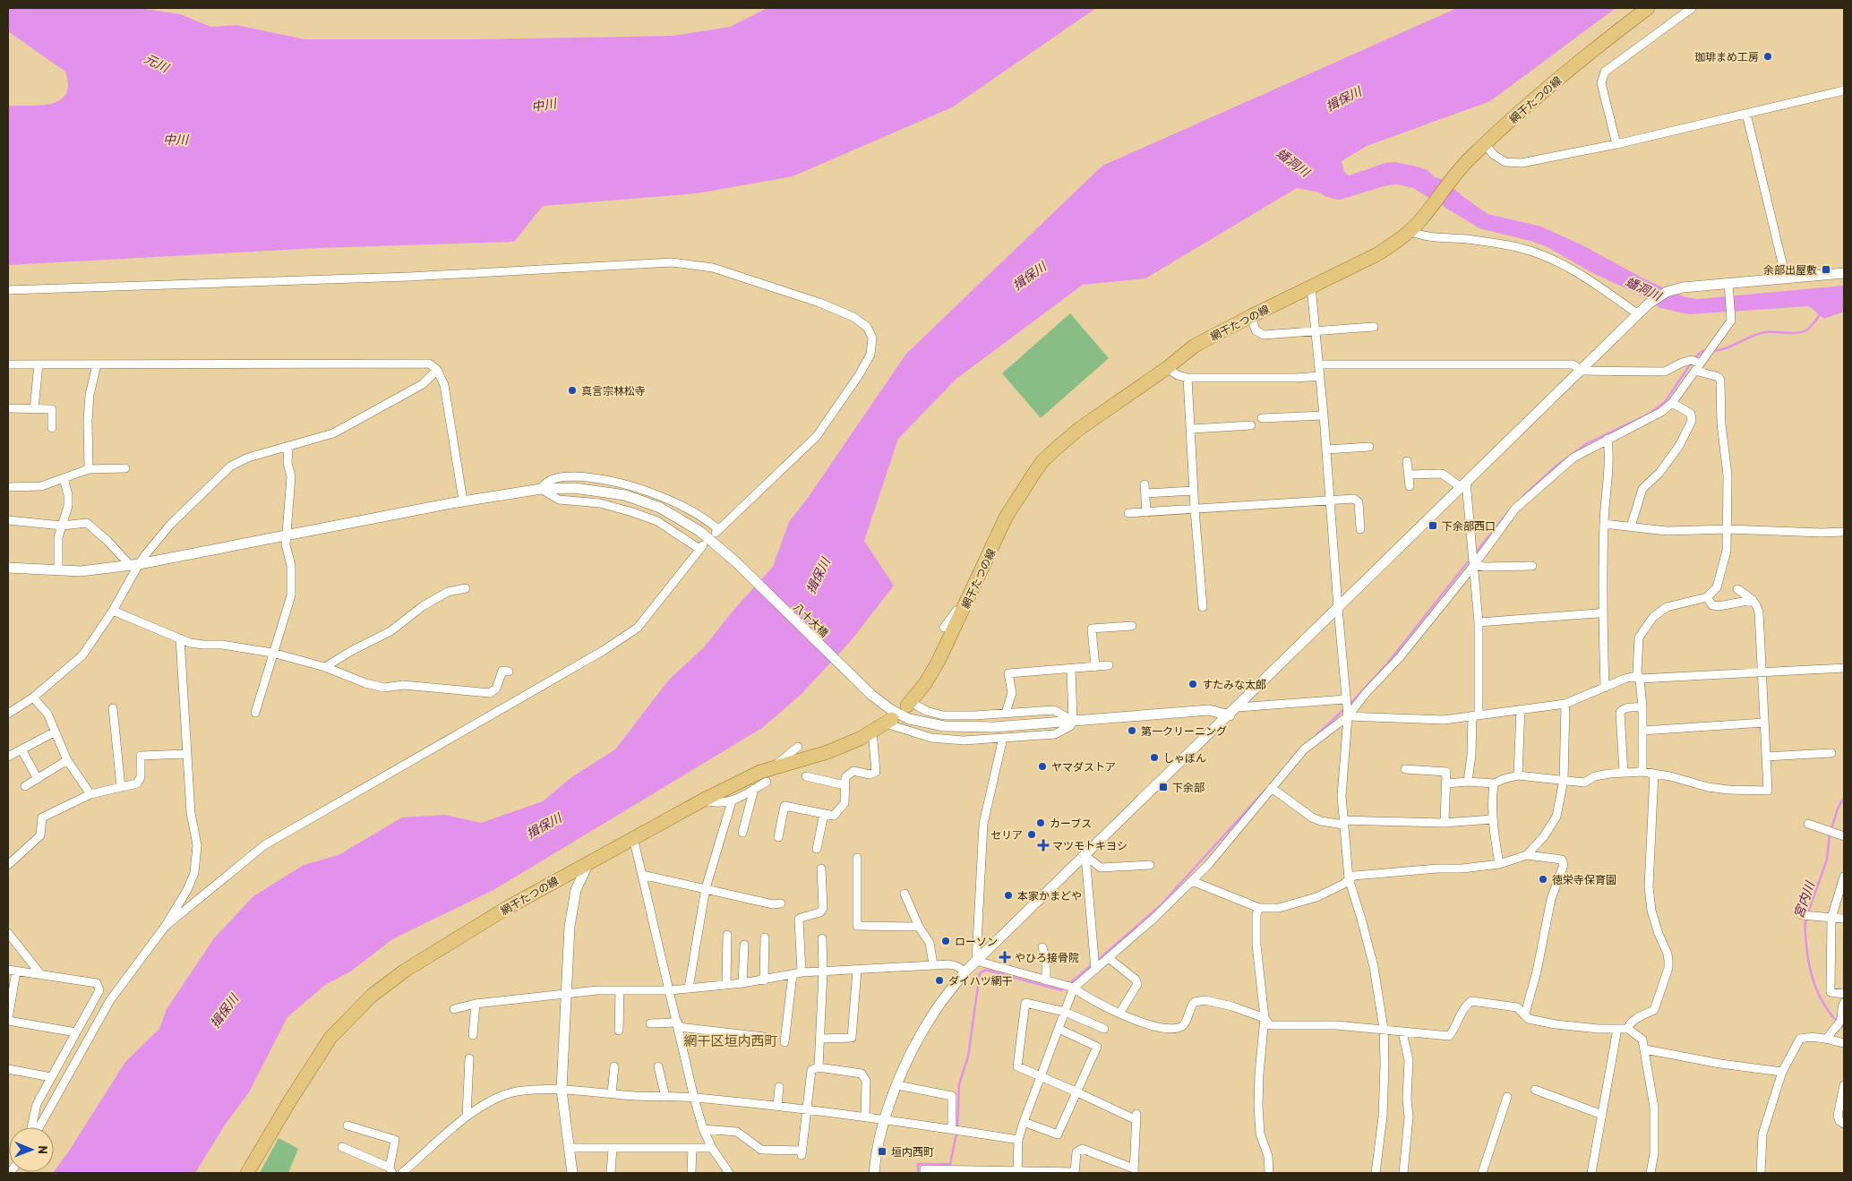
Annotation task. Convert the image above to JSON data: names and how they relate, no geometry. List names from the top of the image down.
{
  "streets": {
    "main road": ["網干たつの線"],
    "street": ["八十大橋"]
  },
  "districts": ["網干区垣内西町"],
  "water": [
    "元川",
    "揖保川",
    "中川",
    "蟠洞川",
    "宮内川"
  ],
  "places": {
    "other": [
      "珈琲まめ工房",
      "真言宗林松寺",
      "すたみな太郎",
      "第一クリーニング",
      "しゃぼん",
      "ヤマダストア",
      "カーブス",
      "セリア",
      "徳栄寺保育園",
      "本家かまどや",
      "ローソン",
      "ダイハツ網干"
    ],
    "transit": [
      "余部出屋敷",
      "下余部西口",
      "下余部",
      "垣内西町"
    ],
    "health": ["マツモトキヨシ", "やひろ接骨院"]
  },
  "north": "right"
}
